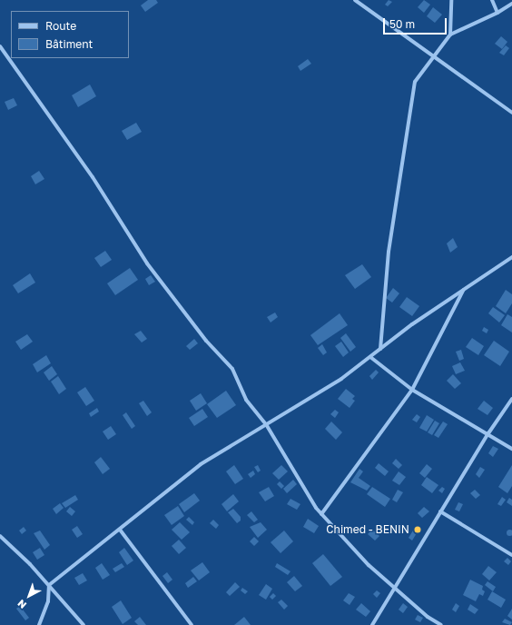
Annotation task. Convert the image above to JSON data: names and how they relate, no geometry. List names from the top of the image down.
{
  "places": ["Chimed - BENIN"],
  "legend": ["Route", "Bâtiment"],
  "scale_bar": "50 m",
  "north": "bottom left"
}
